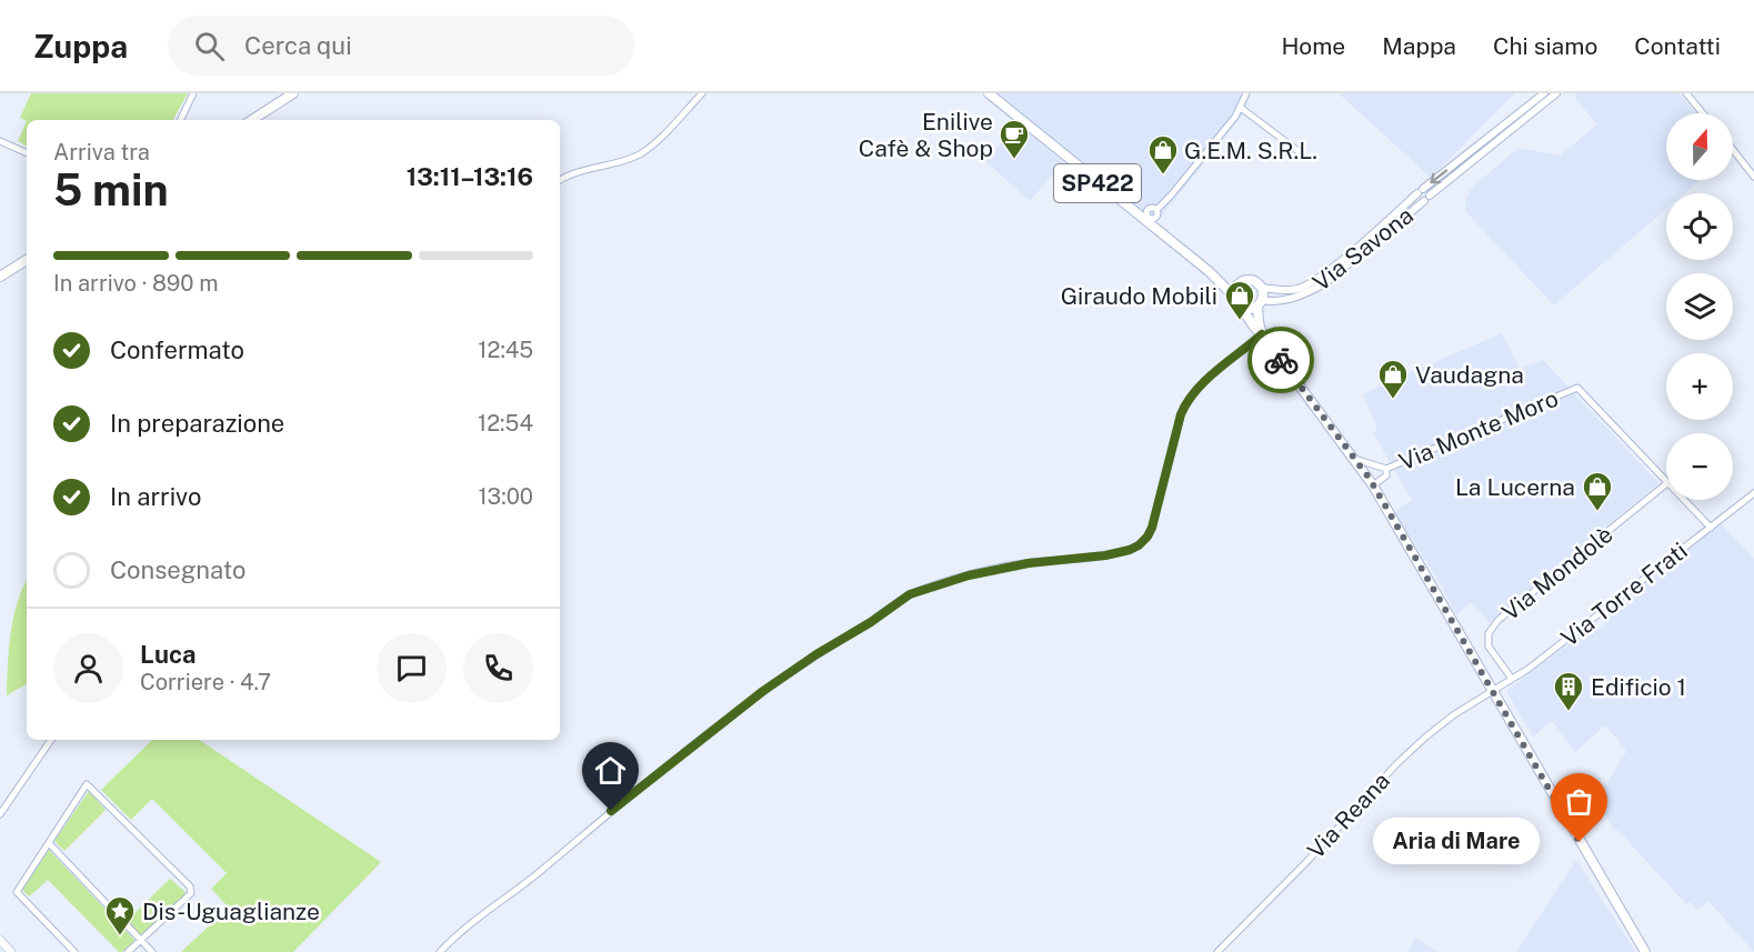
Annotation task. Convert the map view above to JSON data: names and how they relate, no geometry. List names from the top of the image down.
{
  "streets": {
    "main road": ["SP422"],
    "street": [
      "Via Savona",
      "Via Monte Moro",
      "Via Mondolè",
      "Via Torre Frati",
      "Via Reana"
    ]
  },
  "crossings": [
    ["SP422", "Via Savona"],
    ["Via Monte Moro", "Via Torre Frati"],
    ["Via Mondolè", "Via Torre Frati"],
    ["Via Torre Frati", "Via Reana"]
  ],
  "places": {
    "cafe": ["Enilive Cafè & Shop"],
    "shop": [
      "G.E.M. S.R.L.",
      "Giraudo Mobili",
      "Vaudagna",
      "La Lucerna"
    ],
    "building": ["Edificio 1"],
    "other": ["Aria di Mare"],
    "place": ["Dis-Uguaglianze"]
  },
  "north": "top",
  "page": {
    "header": "Zuppa",
    "search": "Cerca qui",
    "nav": [
      "Home",
      "Mappa",
      "Chi siamo",
      "Contatti"
    ],
    "map_buttons": ["+", "−"],
    "heading": ["5 min", "Arriva tra", "13:11–13:16"],
    "panel": ["Luca", "Corriere · 4.7"],
    "bar": "In arrivo · 890 m",
    "list": [
      ["Confermato", "12:45"],
      ["In preparazione", "12:54"],
      ["In arrivo", "13:00"],
      "Consegnato"
    ],
    "bubble": "Aria di Mare"
  }
}
